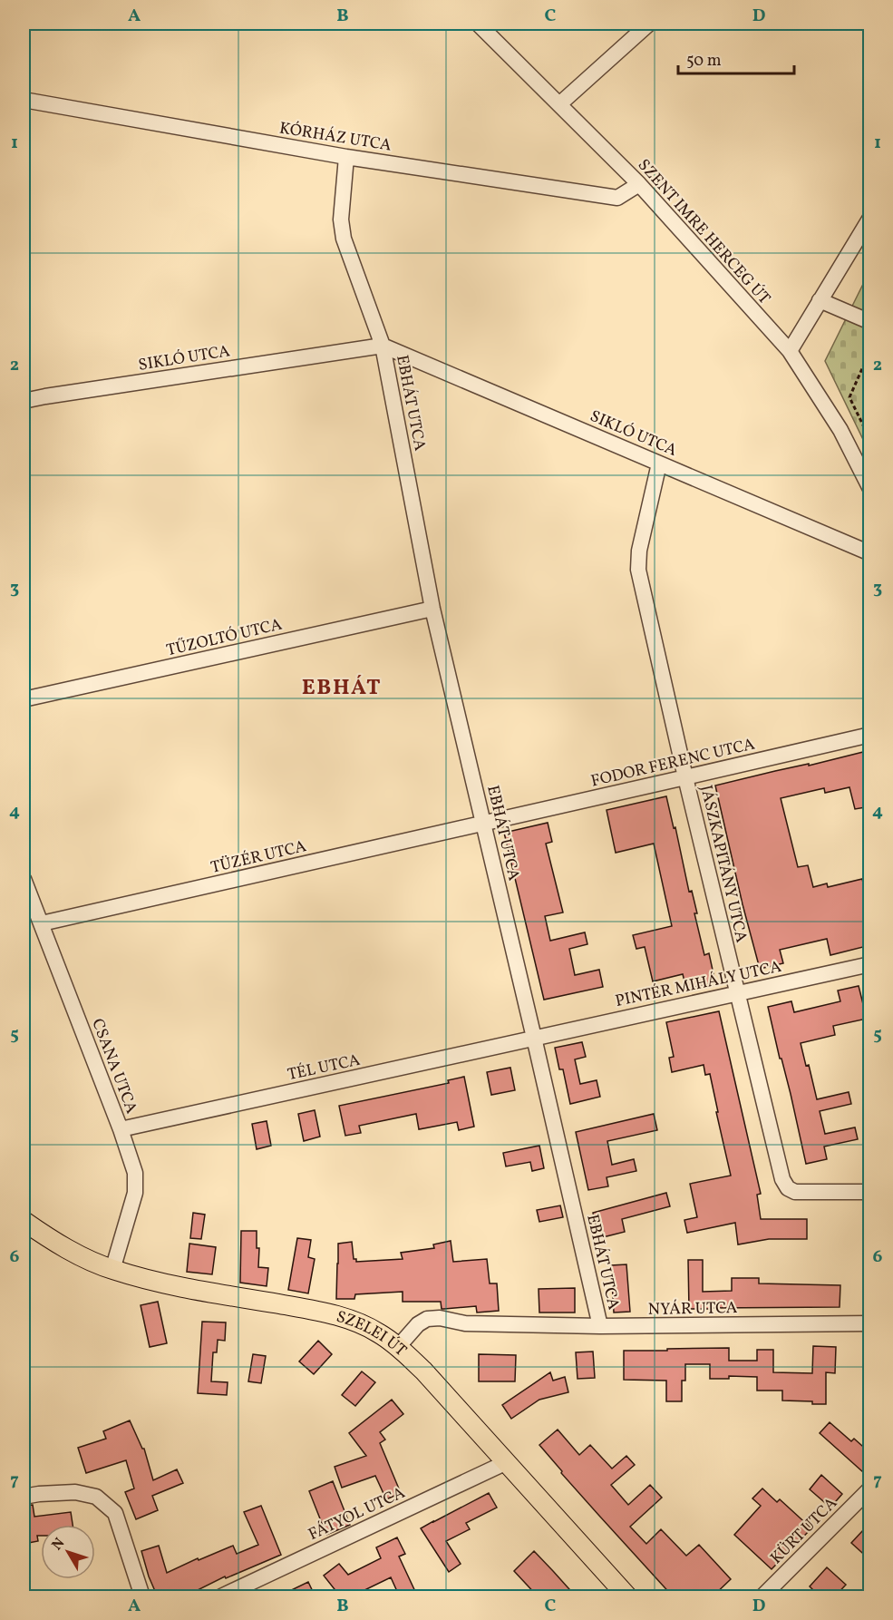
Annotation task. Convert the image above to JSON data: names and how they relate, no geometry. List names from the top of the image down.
{
  "streets": {
    "main road": ["SZELEI ÚT"],
    "street": [
      "KÓRHÁZ UTCA",
      "SZENT IMRE HERCEG ÚT",
      "SIKLÓ UTCA",
      "EBHÁT UTCA",
      "TŰZOLTÓ UTCA",
      "FODOR FERENC UTCA",
      "TÜZÉR UTCA",
      "JÁSZKAPITÁNY UTCA",
      "PINTÉR MIHÁLY UTCA",
      "CSANA UTCA",
      "TÉL UTCA",
      "NYÁR UTCA",
      "FÁTYOL UTCA",
      "KÜRT UTCA"
    ]
  },
  "crossings": [
    ["KÓRHÁZ UTCA", "SZENT IMRE HERCEG ÚT"],
    ["SIKLÓ UTCA", "EBHÁT UTCA"],
    ["SIKLÓ UTCA", "JÁSZKAPITÁNY UTCA"],
    ["EBHÁT UTCA", "TŰZOLTÓ UTCA"],
    ["EBHÁT UTCA", "FODOR FERENC UTCA"],
    ["EBHÁT UTCA", "TÜZÉR UTCA"],
    ["EBHÁT UTCA", "PINTÉR MIHÁLY UTCA"],
    ["EBHÁT UTCA", "TÉL UTCA"],
    ["EBHÁT UTCA", "NYÁR UTCA"],
    ["FODOR FERENC UTCA", "TÜZÉR UTCA"],
    ["FODOR FERENC UTCA", "JÁSZKAPITÁNY UTCA"],
    ["TÜZÉR UTCA", "CSANA UTCA"],
    ["JÁSZKAPITÁNY UTCA", "PINTÉR MIHÁLY UTCA"],
    ["PINTÉR MIHÁLY UTCA", "TÉL UTCA"],
    ["CSANA UTCA", "TÉL UTCA"],
    ["CSANA UTCA", "SZELEI ÚT"],
    ["NYÁR UTCA", "SZELEI ÚT"],
    ["SZELEI ÚT", "FÁTYOL UTCA"]
  ],
  "districts": ["EBHÁT"],
  "scale_bar": "50 m",
  "north": "top left",
  "grid": {
    "columns": [
      "A",
      "B",
      "C",
      "D"
    ],
    "rows": [
      "1",
      "2",
      "3",
      "4",
      "5",
      "6",
      "7"
    ]
  }
}
